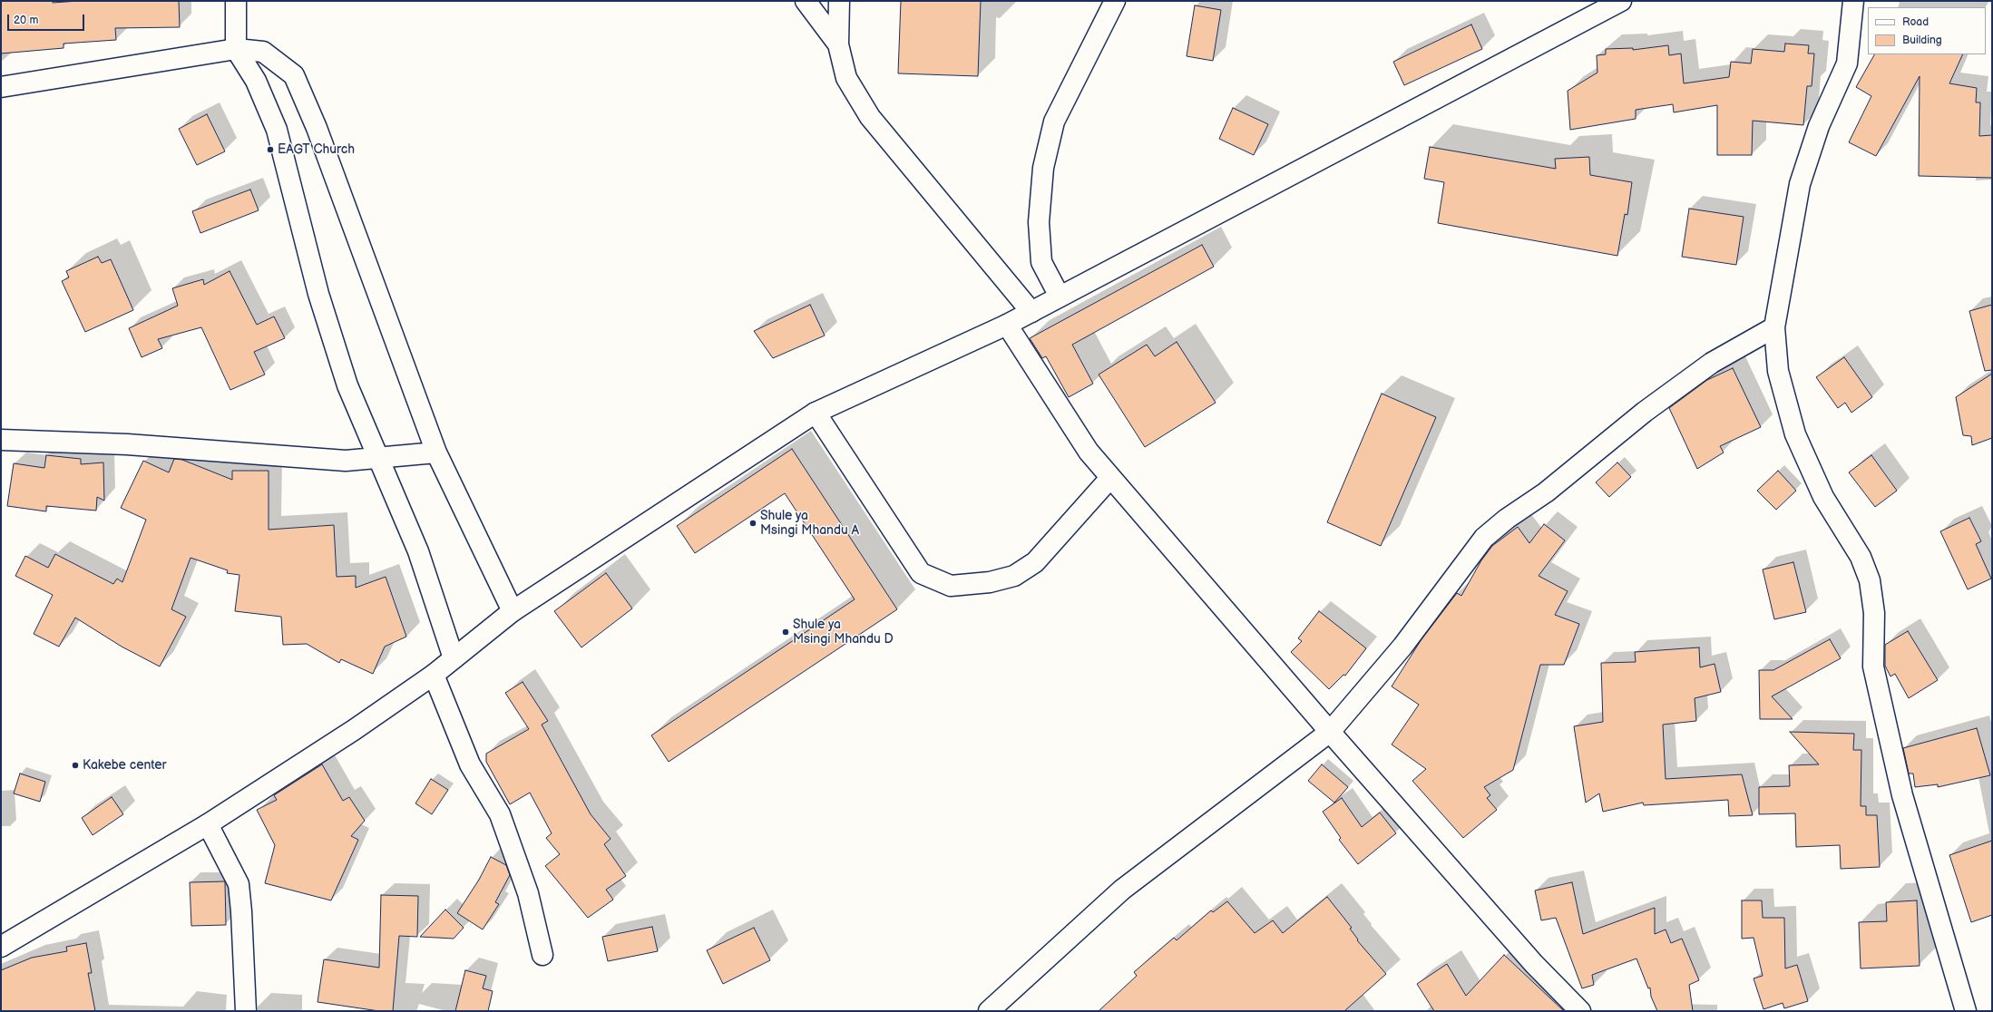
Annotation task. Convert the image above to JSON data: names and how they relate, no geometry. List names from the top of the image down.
{
  "places": [
    "EAGT Church",
    "Shule ya Msingi Mhandu A",
    "Shule ya Msingi Mhandu D",
    "Kakebe center"
  ],
  "legend": ["Road", "Building"],
  "scale_bar": "20 m"
}
